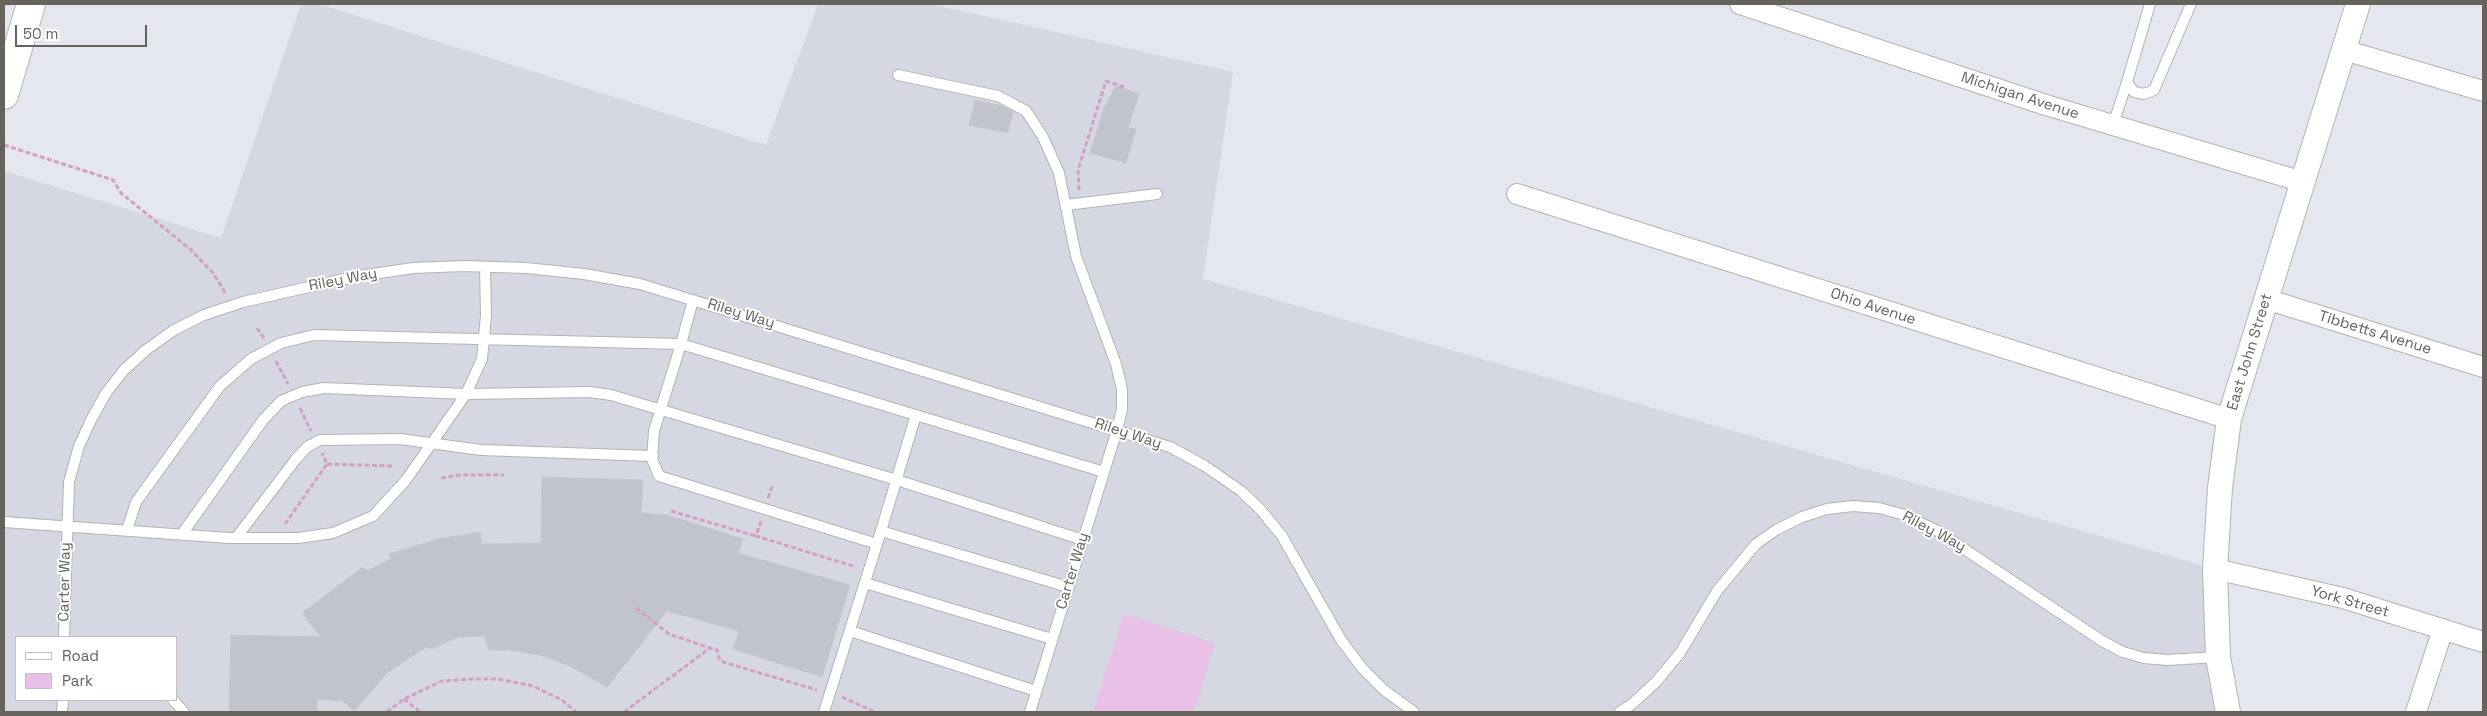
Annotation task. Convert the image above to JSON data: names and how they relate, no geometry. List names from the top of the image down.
{
  "streets": {
    "street": [
      "Michigan Avenue",
      "Ohio Avenue",
      "Tibbetts Avenue",
      "East John Street",
      "York Street"
    ],
    "lane": ["Riley Way", "Carter Way"]
  },
  "crossings": [
    ["Michigan Avenue", "East John Street"],
    ["Riley Way", "East John Street"],
    ["Riley Way", "Carter Way"],
    ["Ohio Avenue", "East John Street"],
    ["Tibbetts Avenue", "East John Street"],
    ["East John Street", "York Street"]
  ],
  "legend": ["Road", "Park"],
  "scale_bar": "50 m"
}
